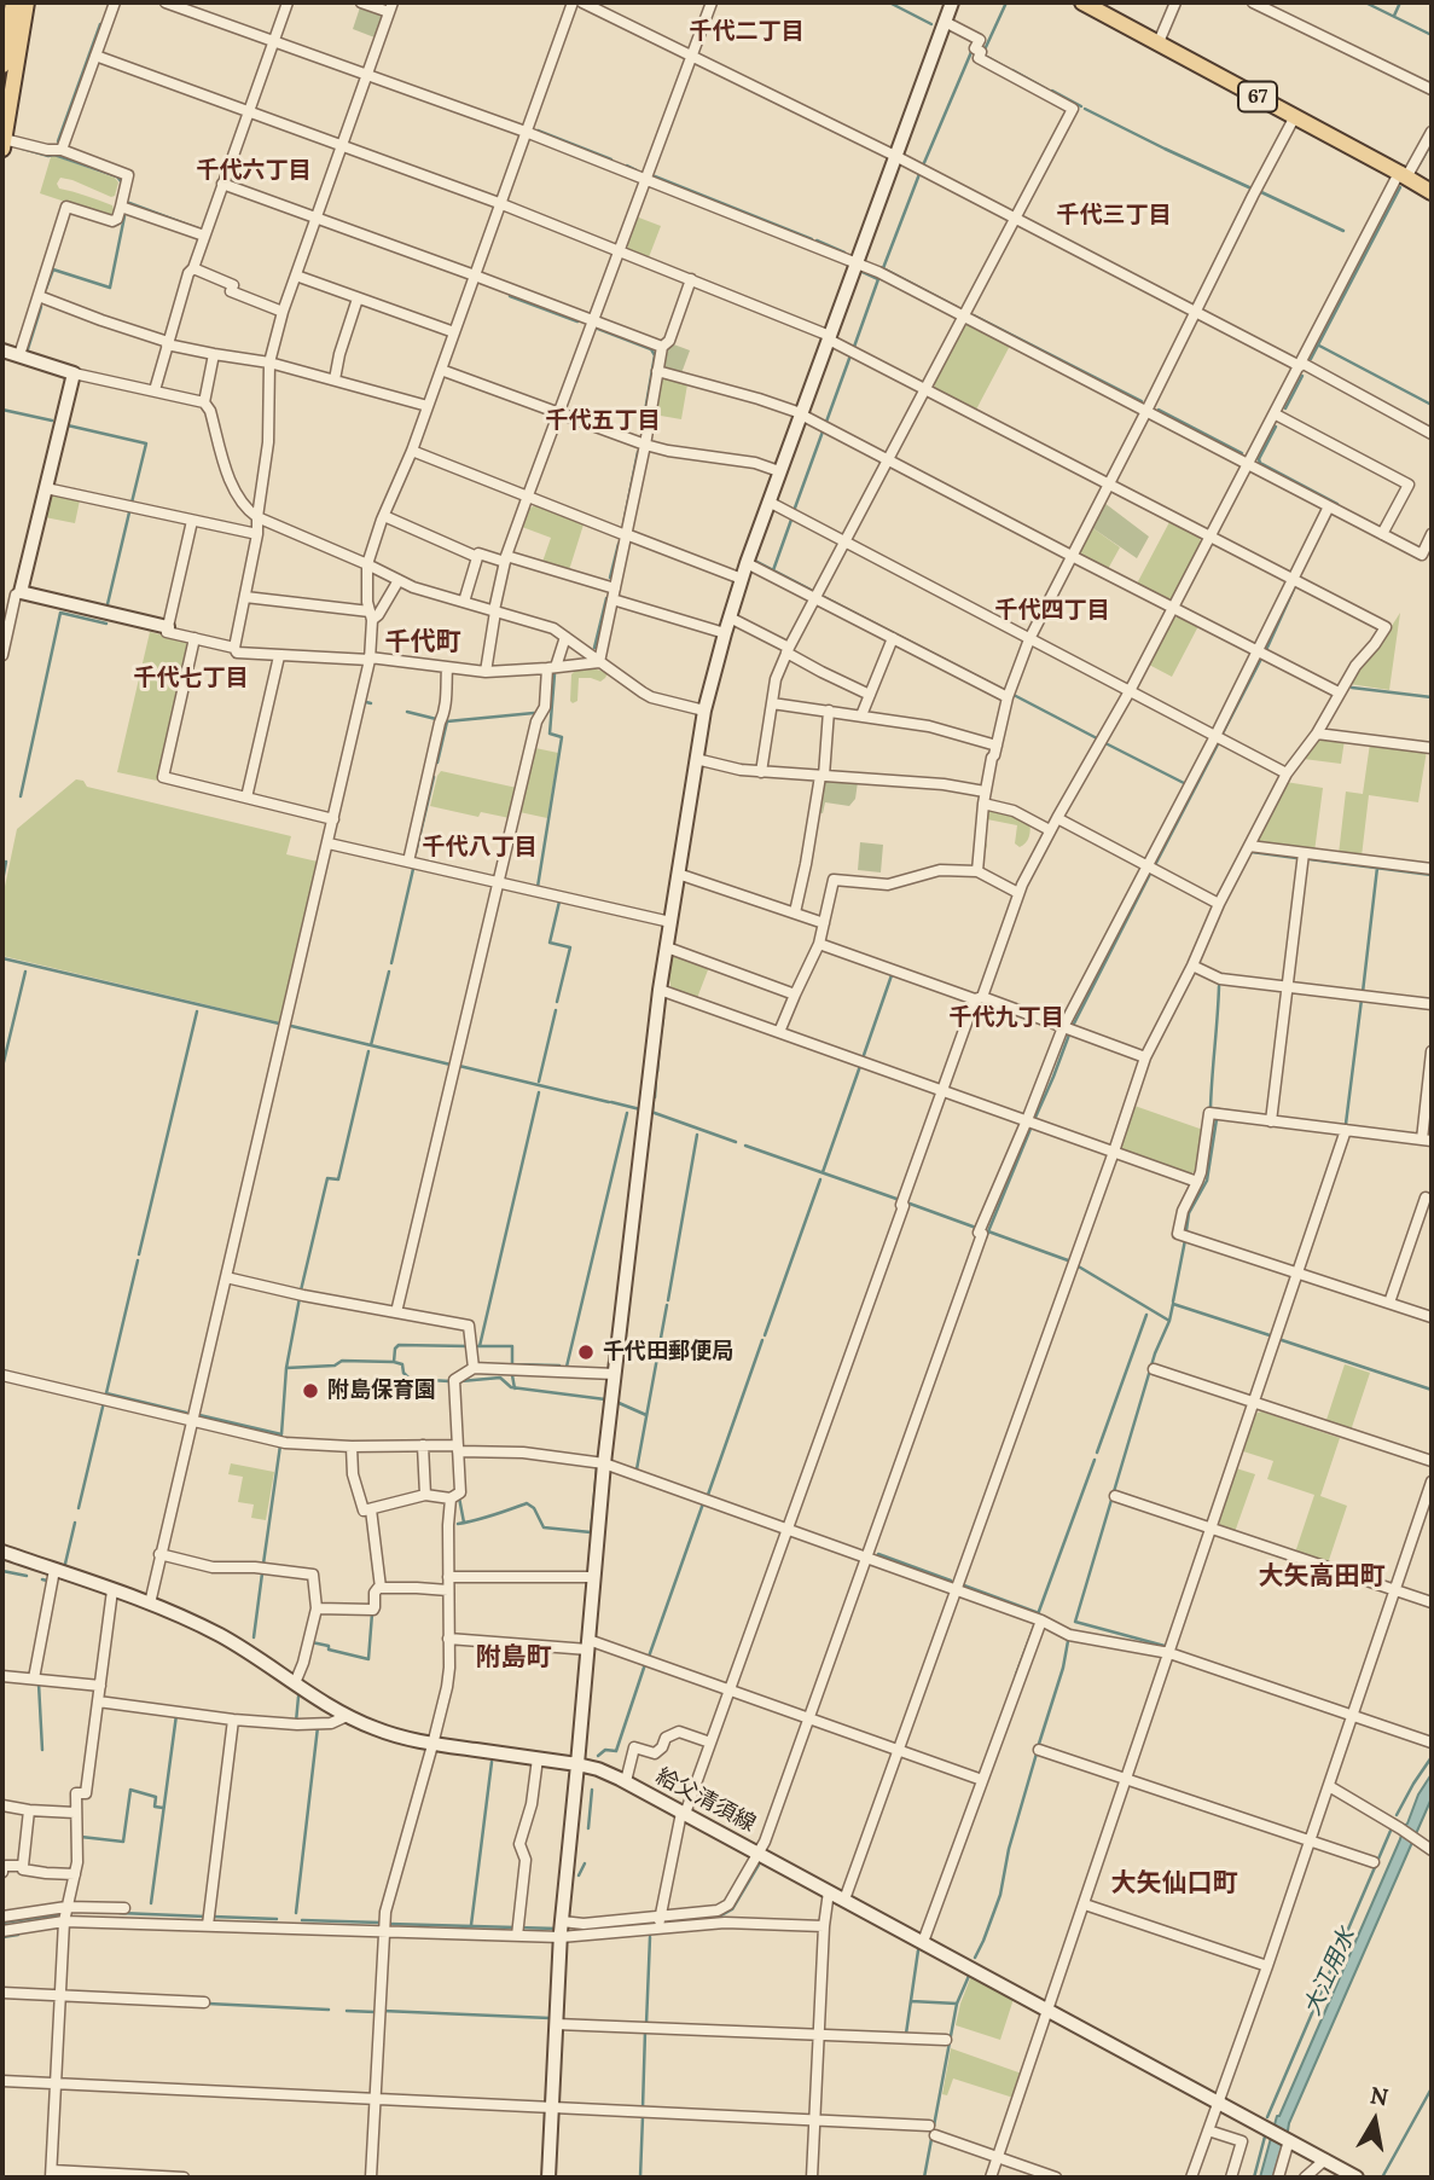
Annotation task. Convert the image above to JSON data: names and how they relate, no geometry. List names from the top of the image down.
{
  "streets": {
    "main road": ["67"],
    "street": ["給父清須線"]
  },
  "districts": [
    "千代二丁目",
    "千代六丁目",
    "千代三丁目",
    "千代五丁目",
    "千代四丁目",
    "千代町",
    "千代七丁目",
    "千代八丁目",
    "千代九丁目",
    "大矢高田町",
    "附島町",
    "大矢仙口町"
  ],
  "water": ["大江用水"],
  "places": ["千代田郵便局", "附島保育園"],
  "north": "top"
}
